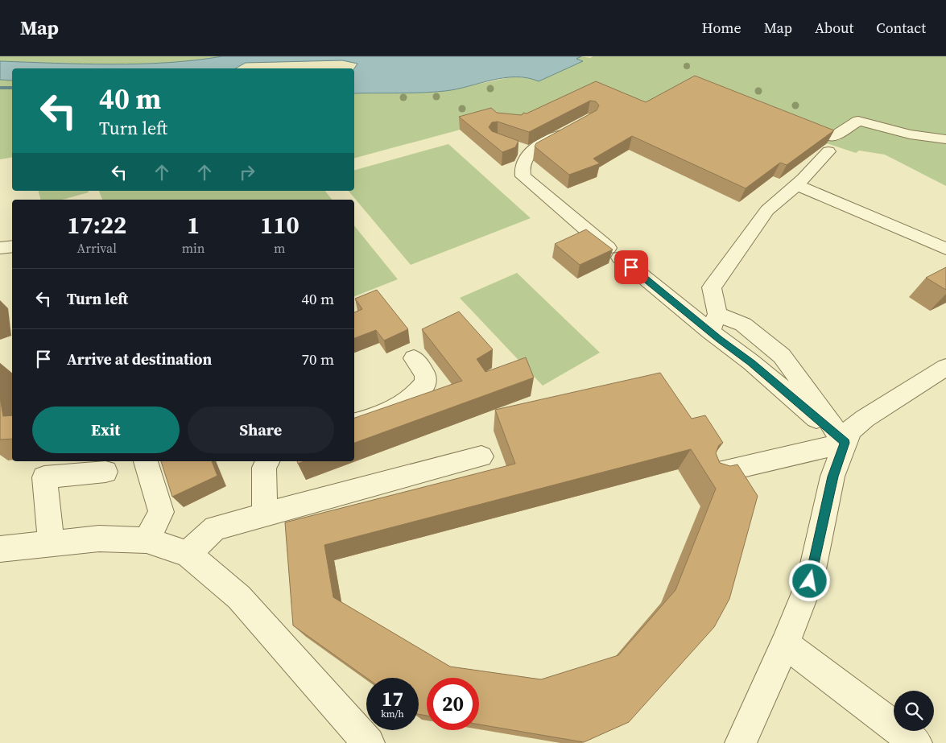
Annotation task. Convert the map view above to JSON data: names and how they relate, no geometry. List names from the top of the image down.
{
  "page": {
    "header": "Map",
    "nav": [
      "Home",
      "Map",
      "About",
      "Contact"
    ],
    "turn": ["40 m", "Turn left"],
    "eta": [
      "17:22",
      "Arrival",
      "1",
      "min",
      "110",
      "m"
    ],
    "list": [
      {
        "name": "Turn left",
        "value": "40 m"
      },
      {
        "name": "Arrive at destination",
        "value": "70 m"
      }
    ],
    "buttons": ["Exit", "Share"],
    "speed": "17 km/h",
    "limit": "20"
  }
}
